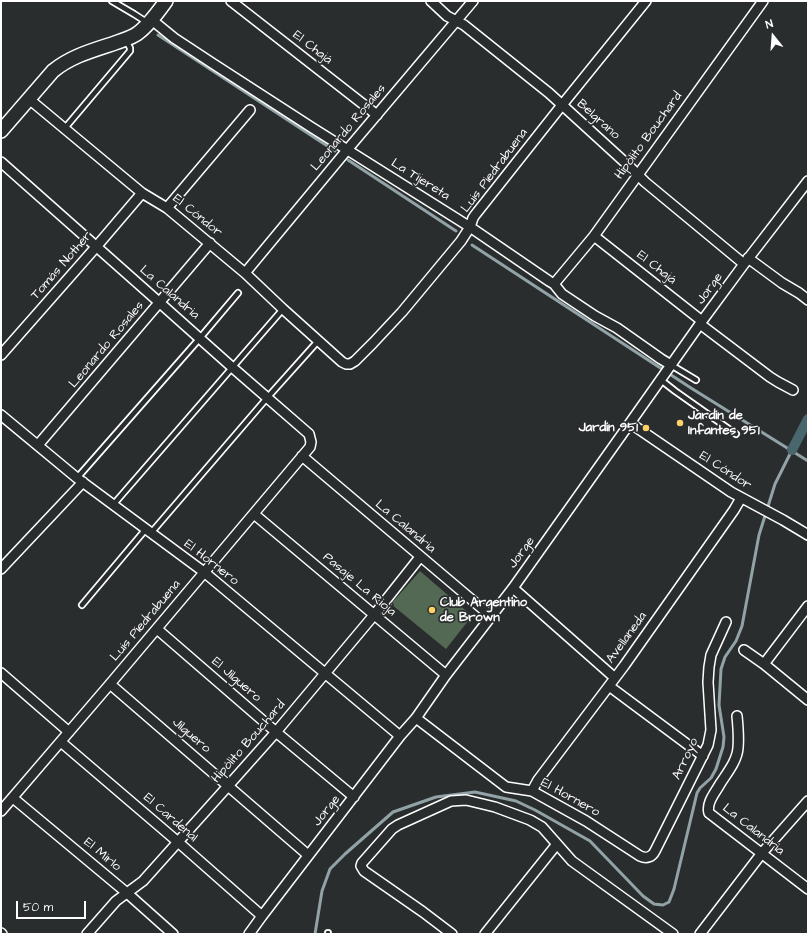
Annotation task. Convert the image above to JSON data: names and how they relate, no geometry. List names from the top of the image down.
{
  "streets": {
    "street": [
      "El Chajá",
      "Belgrano",
      "Leonardo Rosales",
      "Hipólito Bouchard",
      "Luis Piedrabuena",
      "La Tijereta",
      "El Cóndor",
      "Tomás Nother",
      "Jorge",
      "La Calandria",
      "El Hornero",
      "Pasaje La Rioja",
      "Avellaneda",
      "El Jilguero",
      "Jilguero",
      "Arroyo",
      "El Cardenal",
      "El Mirlo"
    ]
  },
  "crossings": [
    ["El Chajá", "Leonardo Rosales"],
    ["El Chajá", "Hipólito Bouchard"],
    ["El Chajá", "Jorge"],
    ["Belgrano", "Leonardo Rosales"],
    ["Belgrano", "Hipólito Bouchard"],
    ["Belgrano", "Luis Piedrabuena"],
    ["Belgrano", "Jorge"],
    ["Leonardo Rosales", "La Tijereta"],
    ["Leonardo Rosales", "El Cóndor"],
    ["Leonardo Rosales", "La Calandria"],
    ["Leonardo Rosales", "El Hornero"],
    ["Hipólito Bouchard", "La Tijereta"],
    ["Hipólito Bouchard", "La Calandria"],
    ["Hipólito Bouchard", "El Hornero"],
    ["Hipólito Bouchard", "Pasaje La Rioja"],
    ["Hipólito Bouchard", "El Jilguero"],
    ["Hipólito Bouchard", "Jilguero"],
    ["Hipólito Bouchard", "El Cardenal"],
    ["Hipólito Bouchard", "El Mirlo"],
    ["Luis Piedrabuena", "La Tijereta"],
    ["Luis Piedrabuena", "El Cóndor"],
    ["Luis Piedrabuena", "La Calandria"],
    ["Luis Piedrabuena", "El Hornero"],
    ["Luis Piedrabuena", "Pasaje La Rioja"],
    ["Luis Piedrabuena", "El Jilguero"],
    ["Luis Piedrabuena", "Jilguero"],
    ["Luis Piedrabuena", "El Cardenal"],
    ["Luis Piedrabuena", "El Mirlo"],
    ["La Tijereta", "Jorge"],
    ["El Cóndor", "Tomás Nother"],
    ["El Cóndor", "Jorge"],
    ["El Cóndor", "Avellaneda"],
    ["Tomás Nother", "La Calandria"],
    ["Jorge", "La Calandria"],
    ["Jorge", "El Hornero"],
    ["Jorge", "Pasaje La Rioja"],
    ["Jorge", "El Jilguero"],
    ["Jorge", "Jilguero"],
    ["Jorge", "El Cardenal"],
    ["El Hornero", "Avellaneda"],
    ["El Hornero", "Arroyo"]
  ],
  "places": ["Jardín de Infantes 951", "Jardín 951", "Club Argentino de Brown"],
  "scale_bar": "50 m",
  "north": "top"
}
